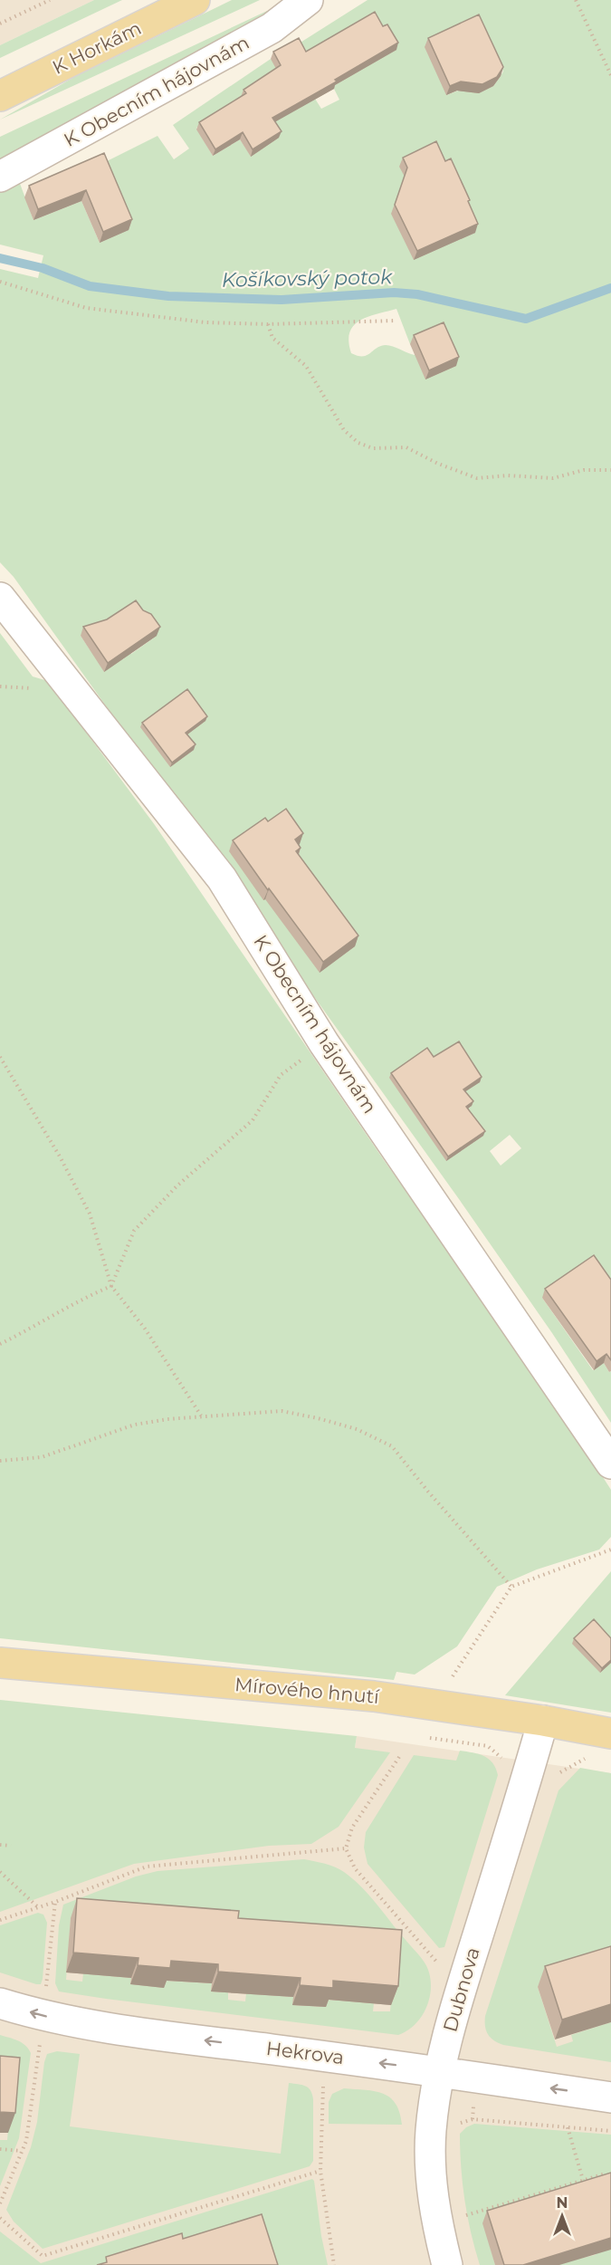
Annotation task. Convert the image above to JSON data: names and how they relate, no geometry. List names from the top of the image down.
{
  "streets": {
    "main road": ["K Horkám", "Mírového hnutí"],
    "street": ["K Obecním hájovnám", "Dubnova", "Hekrova"]
  },
  "crossings": [
    ["Mírového hnutí", "Dubnova"],
    ["Dubnova", "Hekrova"]
  ],
  "one_way": ["Hekrova"],
  "water": ["Košíkovský potok"],
  "north": "top"
}
